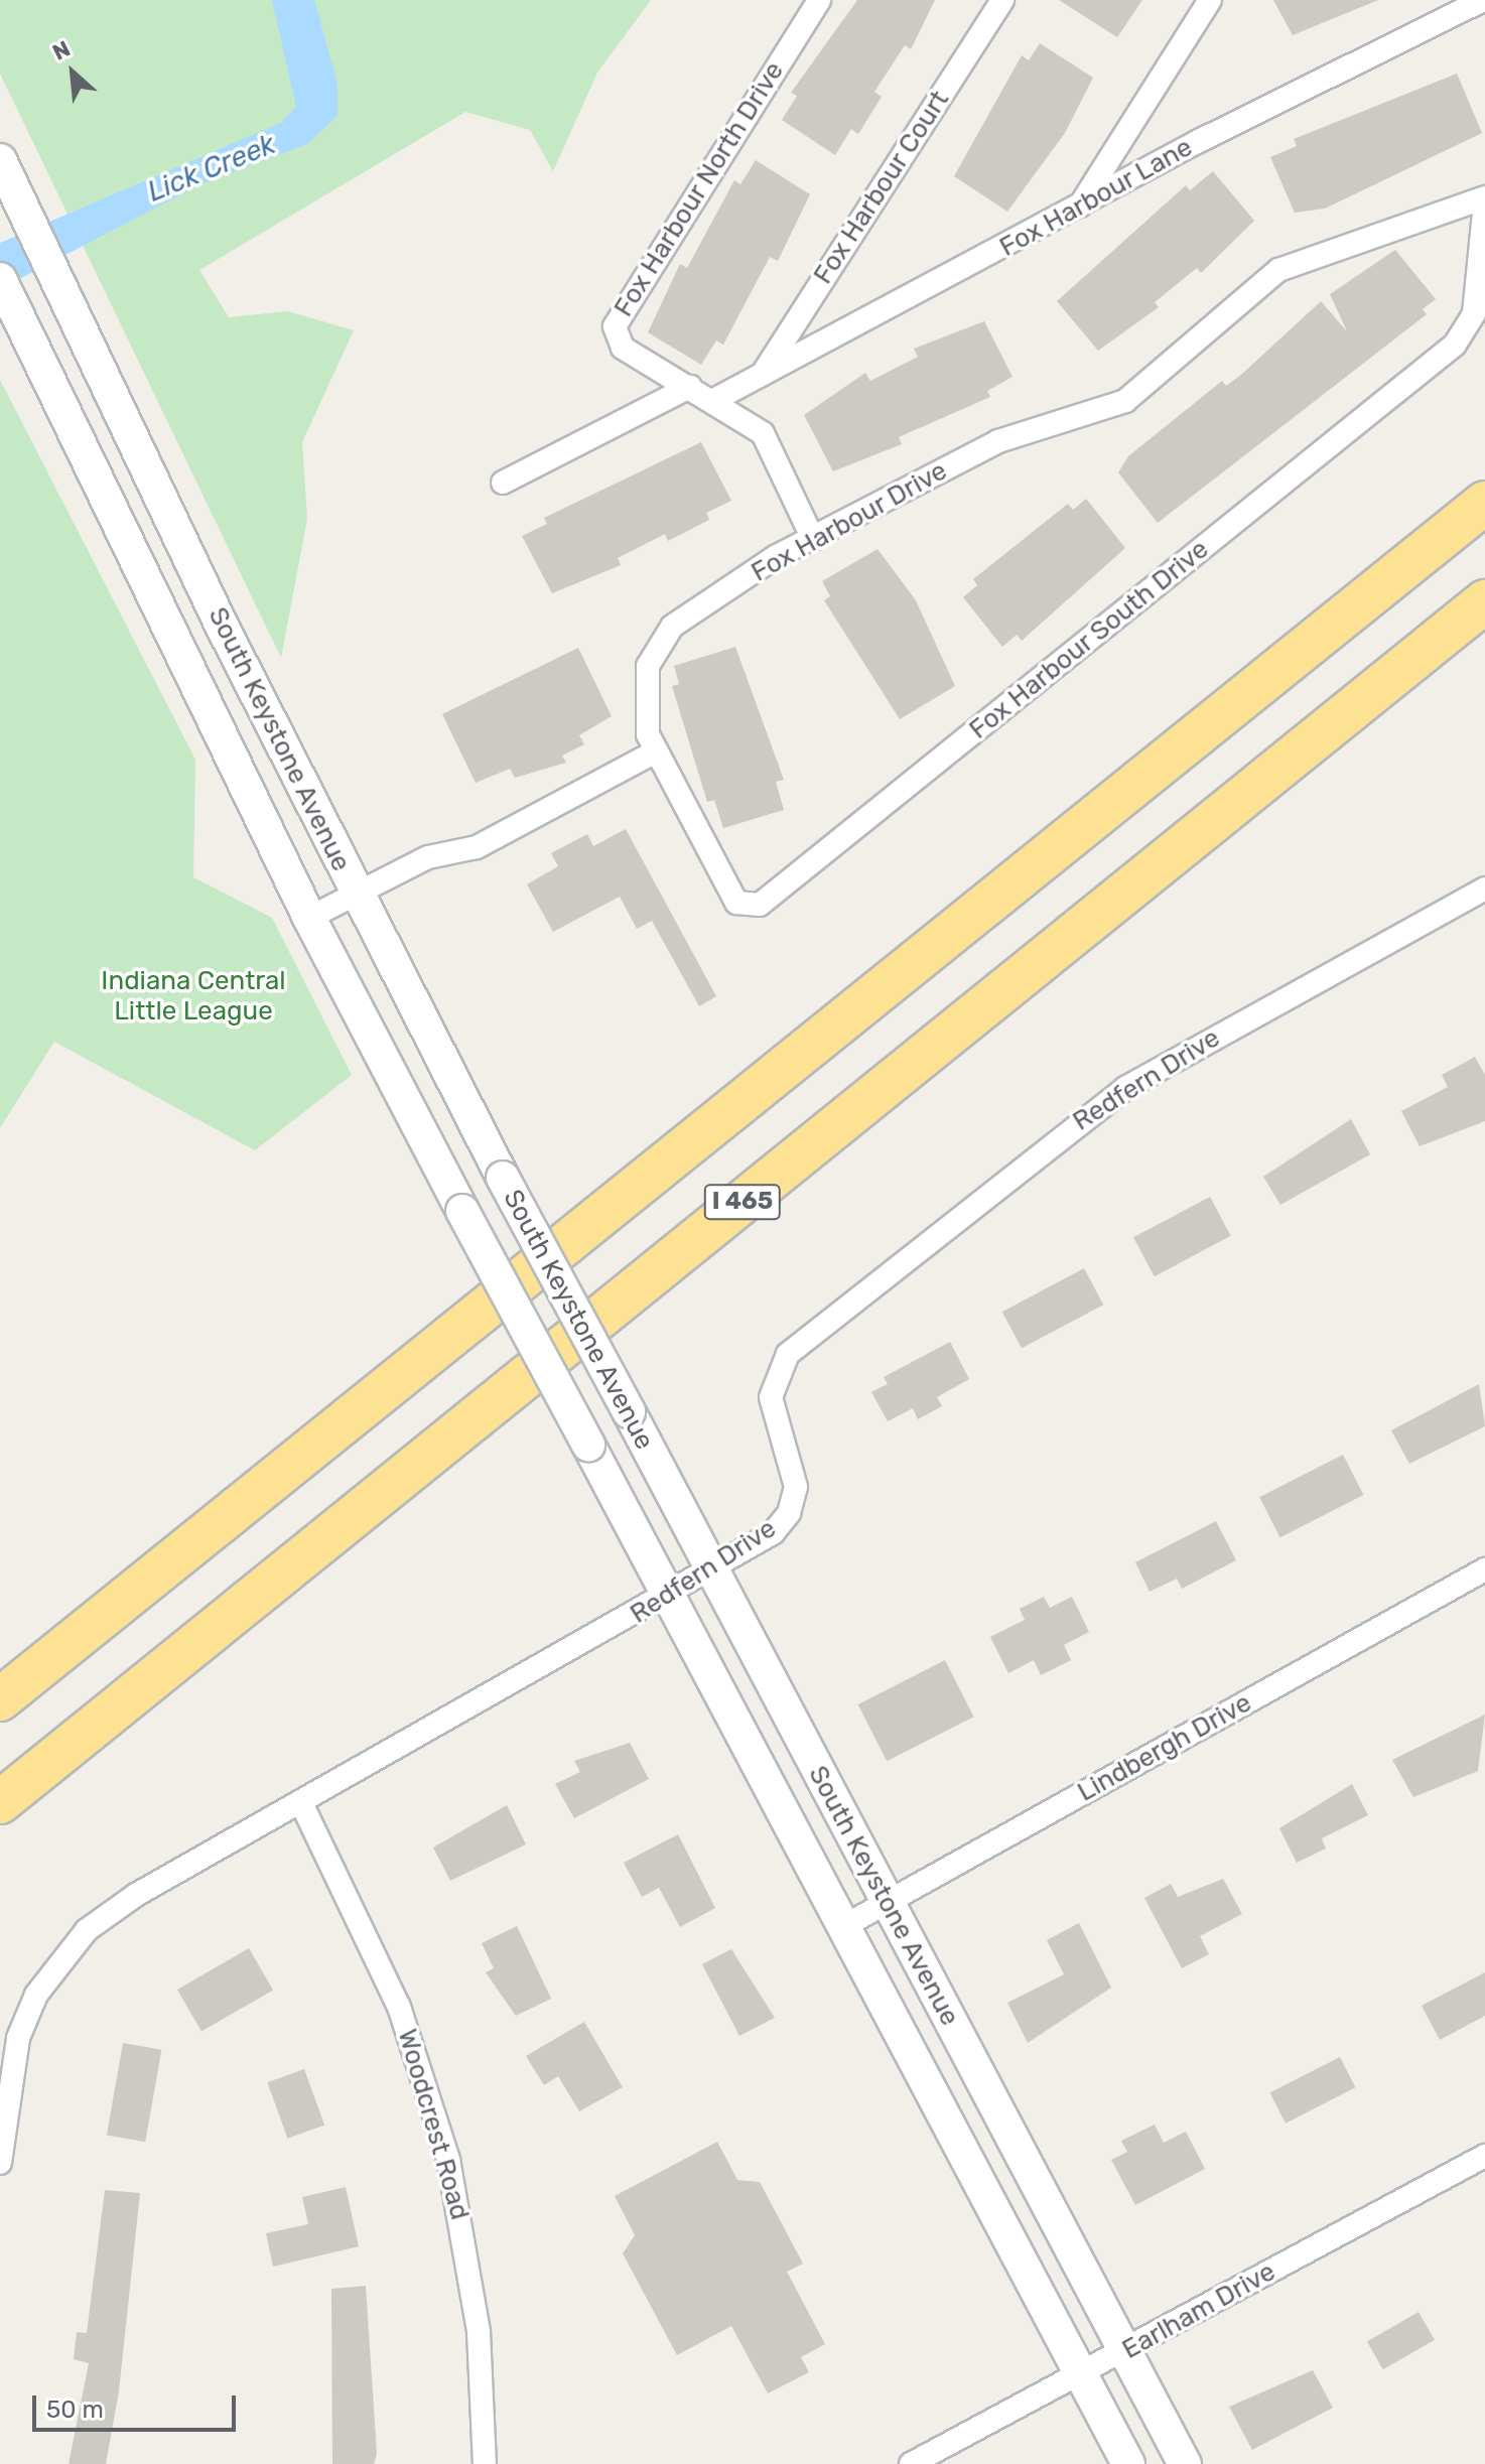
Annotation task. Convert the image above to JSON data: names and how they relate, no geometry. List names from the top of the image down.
{
  "streets": {
    "highway": ["I 465"],
    "main road": ["South Keystone Avenue"],
    "street": [
      "Fox Harbour Court",
      "Fox Harbour North Drive",
      "Fox Harbour Lane",
      "Fox Harbour Drive",
      "Fox Harbour South Drive",
      "Redfern Drive",
      "Lindbergh Drive",
      "Woodcrest Road",
      "Earlham Drive"
    ]
  },
  "crossings": [
    ["Fox Harbour Court", "Fox Harbour Lane"],
    ["Fox Harbour North Drive", "Fox Harbour Lane"],
    ["Fox Harbour North Drive", "Fox Harbour Drive"],
    ["Fox Harbour Drive", "Fox Harbour South Drive"],
    ["South Keystone Avenue", "Redfern Drive"],
    ["South Keystone Avenue", "Lindbergh Drive"],
    ["South Keystone Avenue", "Earlham Drive"],
    ["Redfern Drive", "Woodcrest Road"]
  ],
  "water": ["Lick Creek"],
  "parks": ["Indiana Central Little League"],
  "scale_bar": "50 m",
  "north": "top left"
}
